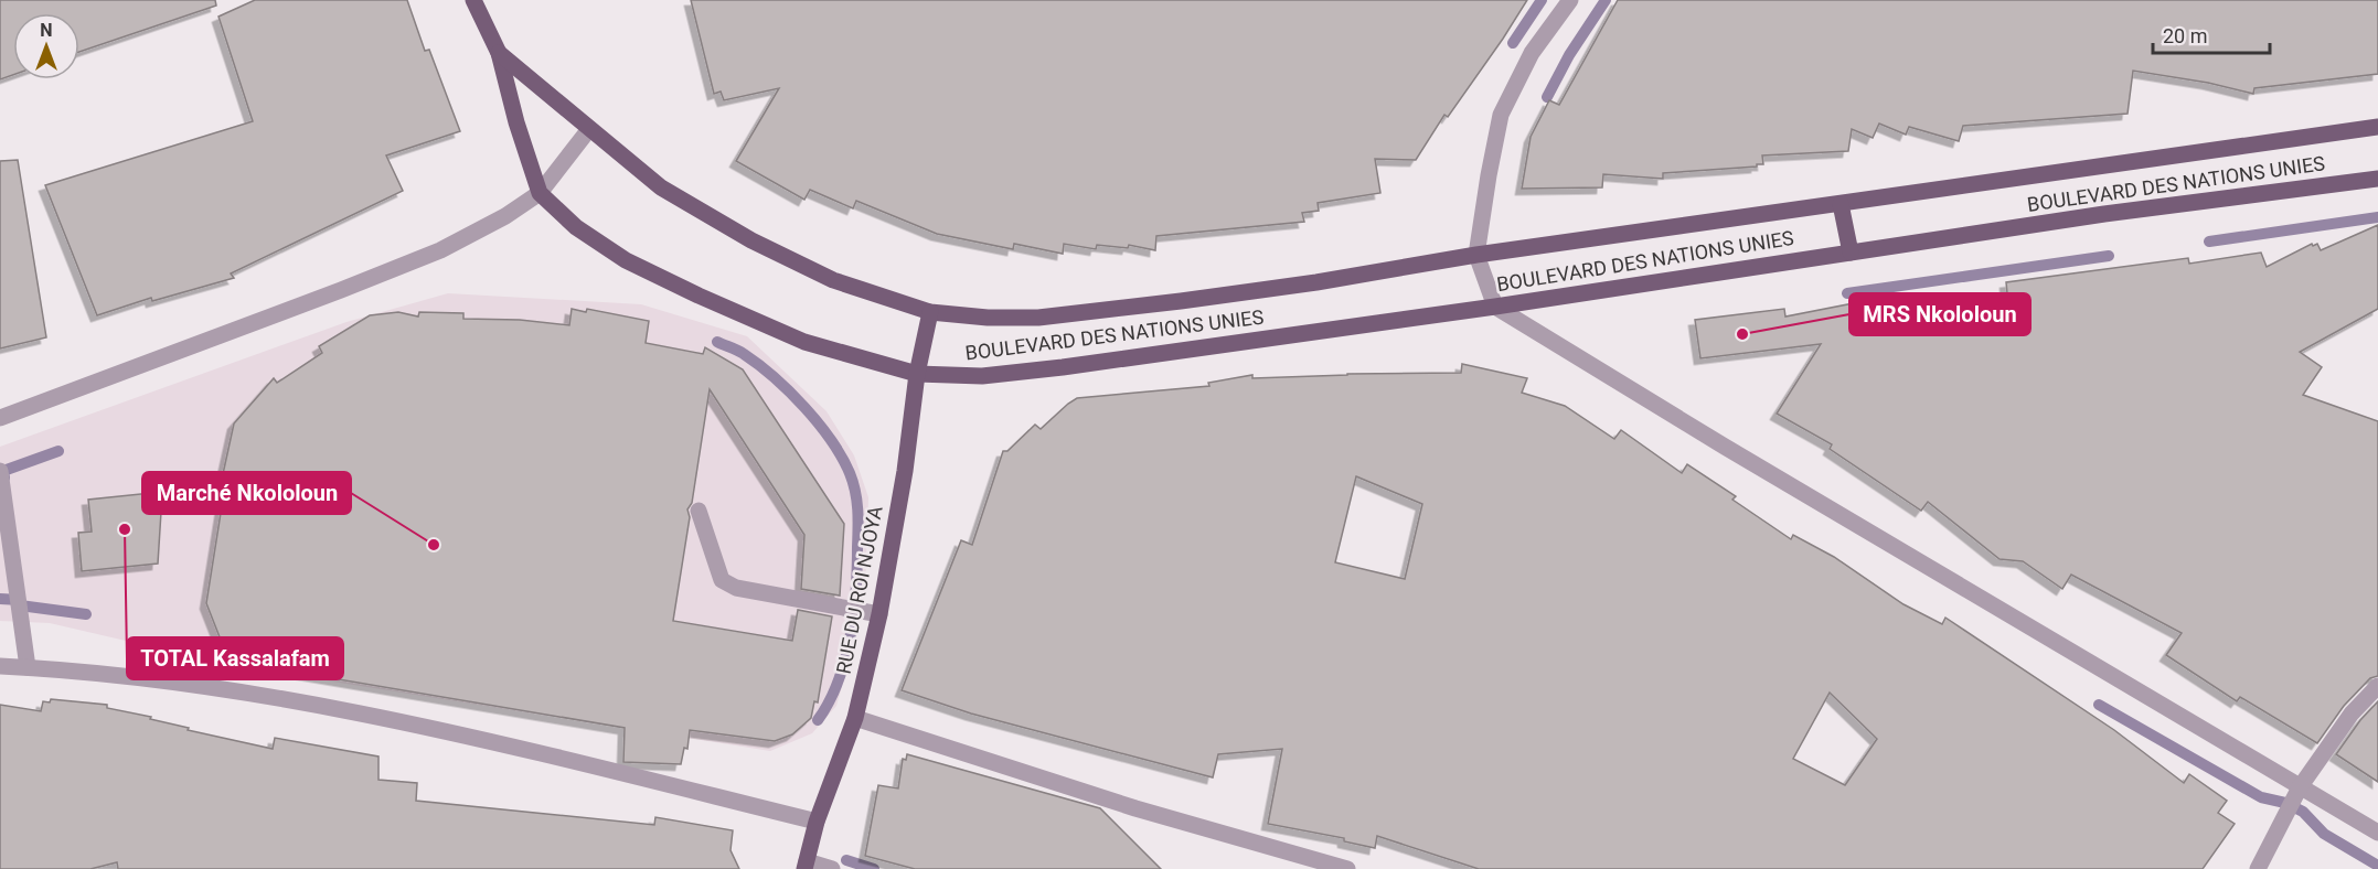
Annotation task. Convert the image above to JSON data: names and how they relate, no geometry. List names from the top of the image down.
{
  "streets": {
    "main road": ["BOULEVARD DES NATIONS UNIES", "RUE DU ROI NJOYA"]
  },
  "crossings": [
    ["BOULEVARD DES NATIONS UNIES", "RUE DU ROI NJOYA"]
  ],
  "places": ["MRS Nkololoun", "TOTAL Kassalafam", "Marché Nkololoun"],
  "scale_bar": "20 m",
  "north": "top"
}
